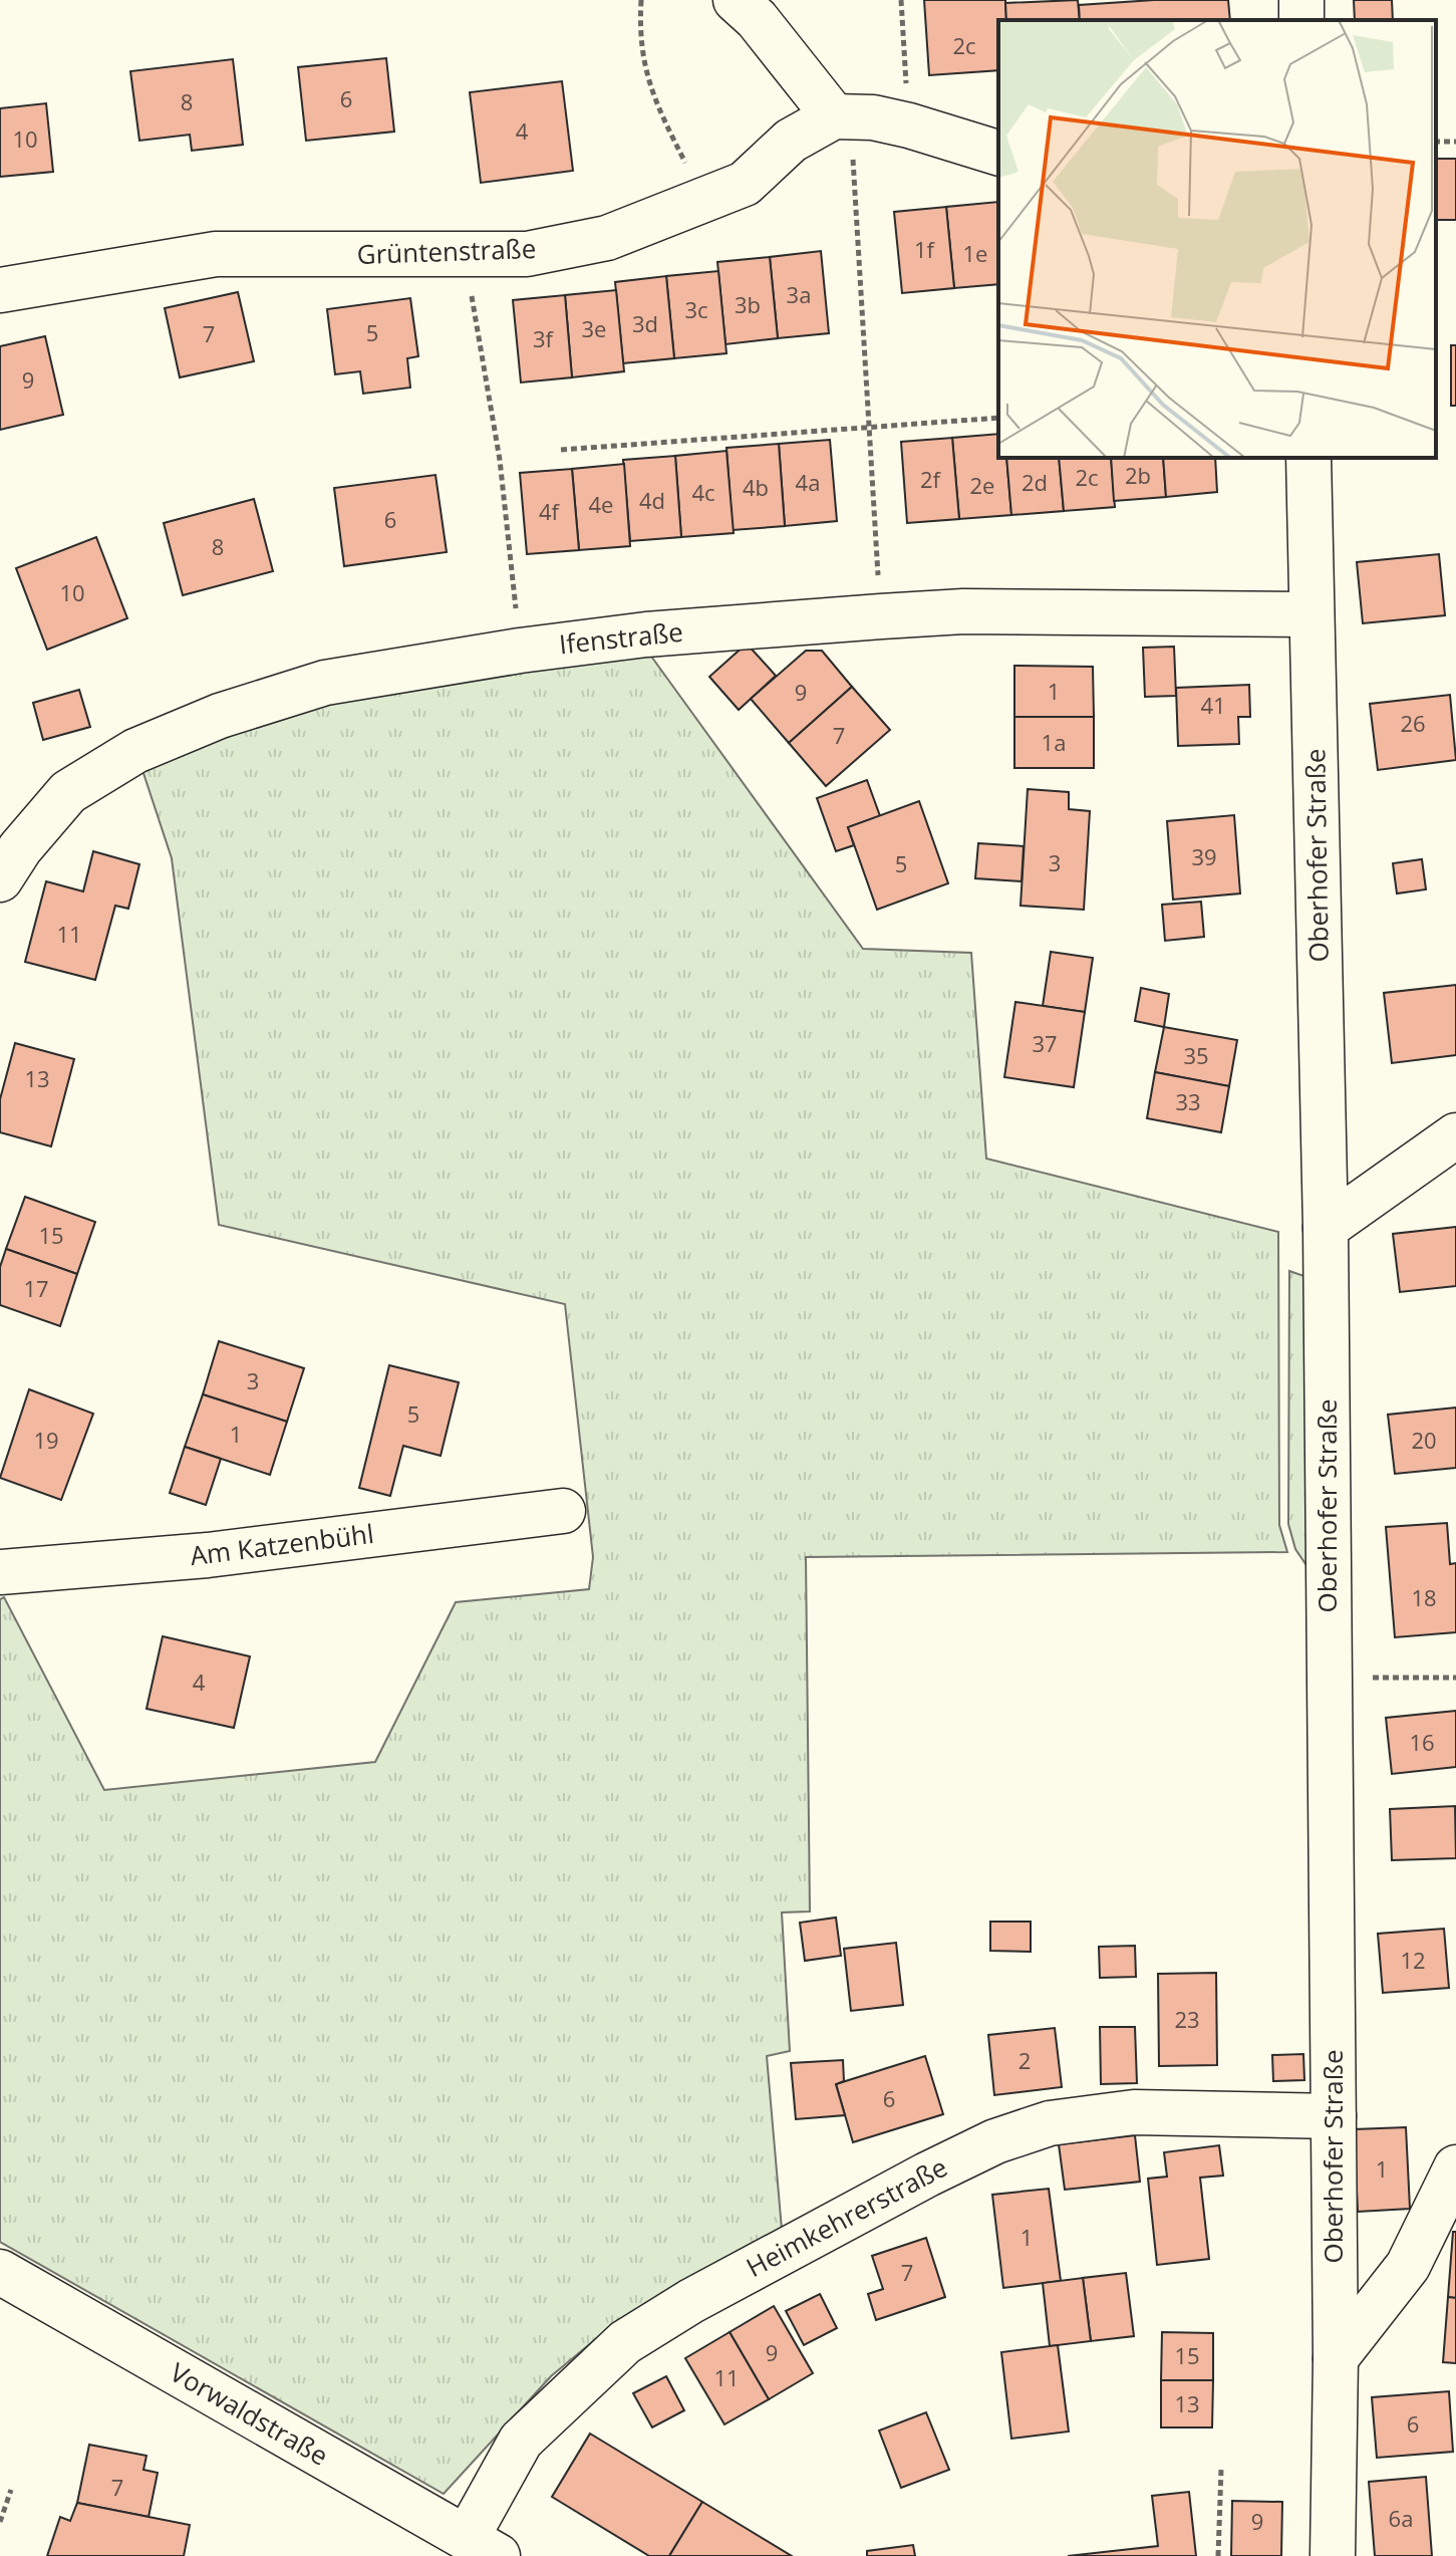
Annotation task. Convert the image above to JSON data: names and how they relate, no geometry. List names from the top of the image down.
{
  "streets": {
    "street": [
      "Grüntenstraße",
      "Ifenstraße",
      "Oberhofer Straße",
      "Am Katzenbühl",
      "Heimkehrerstraße",
      "Vorwaldstraße"
    ]
  },
  "crossings": [
    ["Ifenstraße", "Oberhofer Straße"],
    ["Oberhofer Straße", "Heimkehrerstraße"],
    ["Heimkehrerstraße", "Vorwaldstraße"]
  ],
  "house_numbers": [
    "2c",
    "6",
    "8",
    "4",
    "10",
    "1f",
    "1e",
    "3a",
    "3b",
    "3c",
    "3d",
    "3e",
    "5",
    "7",
    "3f",
    "9",
    "2b",
    "2c",
    "2f",
    "4a",
    "2d",
    "2e",
    "4b",
    "4c",
    "4d",
    "4e",
    "4f",
    "6",
    "8",
    "10",
    "1",
    "9",
    "41",
    "26",
    "7",
    "1a",
    "39",
    "3",
    "5",
    "11",
    "37",
    "35",
    "13",
    "33",
    "15",
    "17",
    "3",
    "5",
    "1",
    "19",
    "20",
    "18",
    "4",
    "16",
    "12",
    "23",
    "2",
    "6",
    "1",
    "1",
    "7",
    "9",
    "15",
    "11",
    "13",
    "6",
    "7",
    "6a",
    "9"
  ]
}
